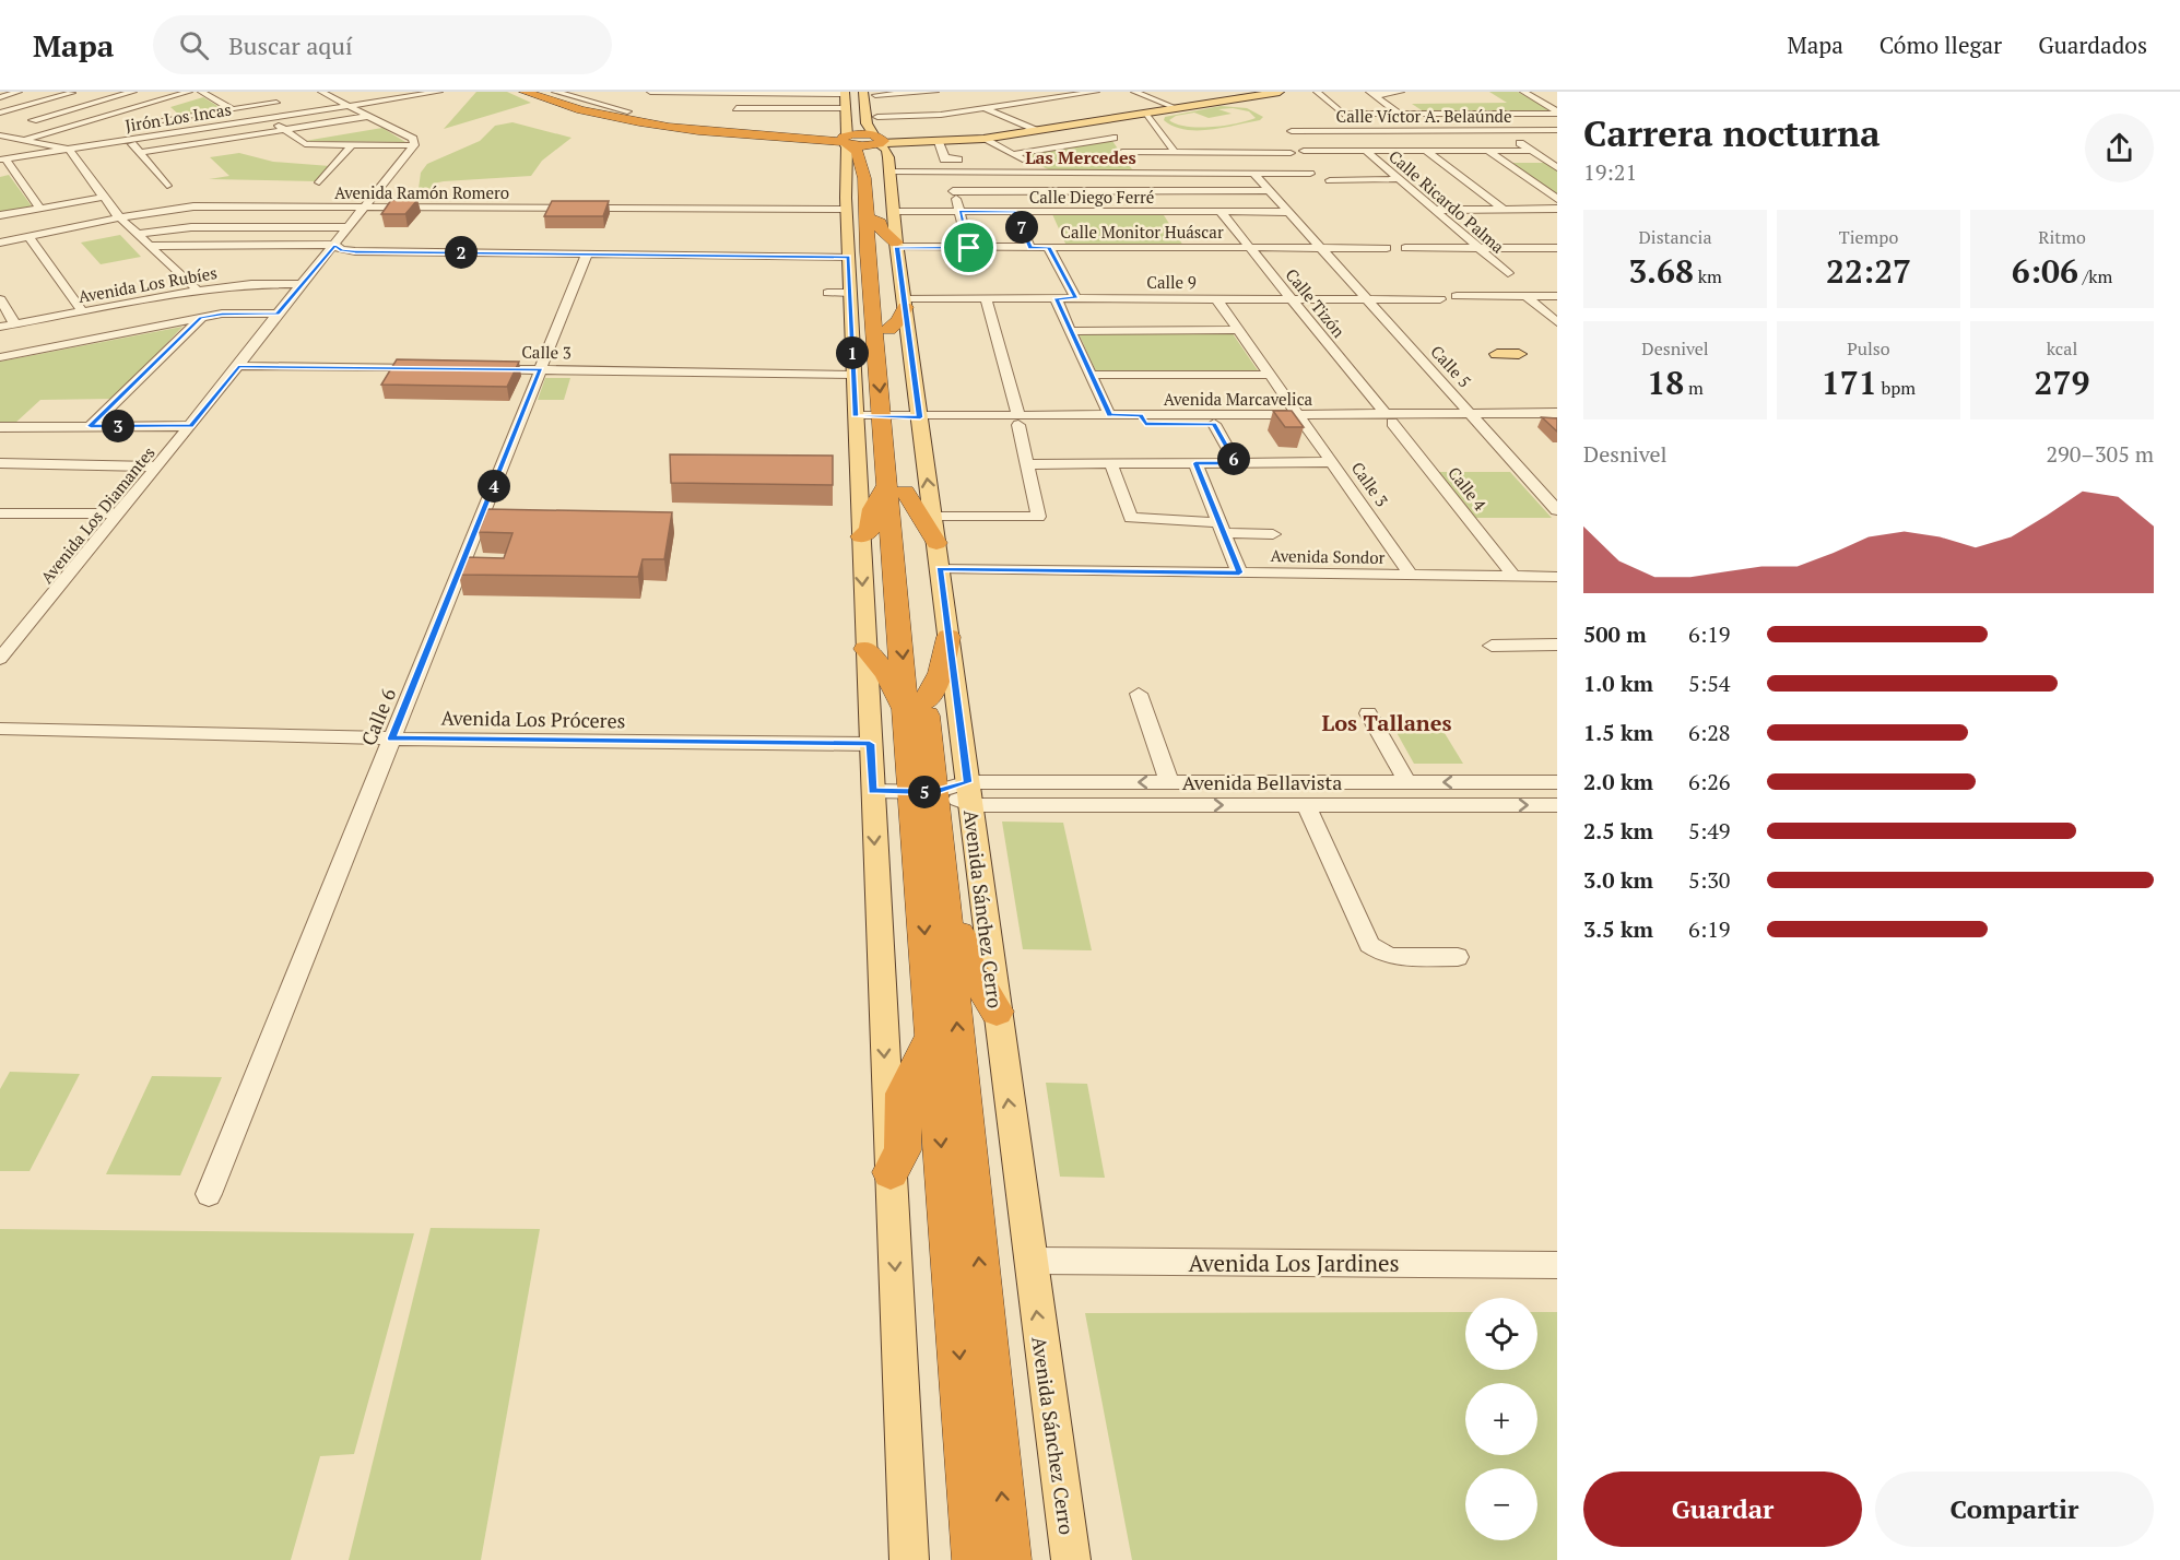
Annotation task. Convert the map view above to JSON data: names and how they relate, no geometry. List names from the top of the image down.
{
  "streets": {
    "highway": ["Avenida Sánchez Cerro"],
    "street": [
      "Calle Víctor A. Belaúnde",
      "Jirón Los Incas",
      "Avenida Ramón Romero",
      "Calle Diego Ferré",
      "Calle Ricardo Palma",
      "Calle Monitor Huáscar",
      "Calle 9",
      "Avenida Los Rubíes",
      "Calle Tizón",
      "Calle 3",
      "Calle 5",
      "Avenida Marcavelica",
      "Calle 4",
      "Avenida Los Diamantes",
      "Avenida Sondor",
      "Calle 6",
      "Avenida Los Próceres",
      "Avenida Bellavista",
      "Avenida Los Jardines"
    ]
  },
  "crossings": [
    ["Avenida Ramón Romero", "Avenida Los Diamantes"],
    ["Avenida Ramón Romero", "Avenida Sánchez Cerro"],
    ["Calle Diego Ferré", "Calle Tizón"],
    ["Calle Diego Ferré", "Calle 5"],
    ["Calle Diego Ferré", "Avenida Sánchez Cerro"],
    ["Calle Monitor Huáscar", "Calle Tizón"],
    ["Calle Monitor Huáscar", "Calle 5"],
    ["Calle Monitor Huáscar", "Avenida Sánchez Cerro"],
    ["Calle 9", "Calle Tizón"],
    ["Calle 9", "Calle 5"],
    ["Calle 9", "Avenida Sánchez Cerro"],
    ["Avenida Los Rubíes", "Avenida Los Diamantes"],
    ["Calle Tizón", "Avenida Marcavelica"],
    ["Calle Tizón", "Calle 4"],
    ["Calle 3", "Avenida Marcavelica"],
    ["Calle 3", "Avenida Sondor"],
    ["Calle 3", "Calle 6"],
    ["Calle 3", "Avenida Sánchez Cerro"],
    ["Calle 5", "Avenida Marcavelica"],
    ["Avenida Marcavelica", "Calle 4"],
    ["Avenida Marcavelica", "Avenida Sánchez Cerro"],
    ["Calle 4", "Avenida Sondor"],
    ["Avenida Sondor", "Avenida Sánchez Cerro"],
    ["Calle 6", "Avenida Los Próceres"],
    ["Avenida Los Próceres", "Avenida Sánchez Cerro"],
    ["Avenida Bellavista", "Avenida Sánchez Cerro"],
    ["Avenida Sánchez Cerro", "Avenida Los Jardines"]
  ],
  "districts": ["Las Mercedes", "Los Tallanes"],
  "page": {
    "header": "Mapa",
    "search": "Buscar aquí",
    "nav": ["Mapa", "Cómo llegar", "Guardados"],
    "heading": ["Carrera nocturna", "19:21"],
    "stats": [
      ["Distancia", "3.68 km"],
      ["Tiempo", "22:27"],
      ["Ritmo", "6:06 /km"],
      ["Desnivel", "18 m"],
      ["Pulso", "171 bpm"],
      ["kcal", "279"]
    ],
    "pins": [
      "7",
      "2",
      "1",
      "3",
      "6",
      "4",
      "5"
    ],
    "chart": ["Desnivel", "290–305 m"],
    "list": [
      {
        "name": "500 m",
        "note": "6:19"
      },
      {
        "name": "1.0 km",
        "note": "5:54"
      },
      {
        "name": "1.5 km",
        "note": "6:28"
      },
      {
        "name": "2.0 km",
        "note": "6:26"
      },
      {
        "name": "2.5 km",
        "note": "5:49"
      },
      {
        "name": "3.0 km",
        "note": "5:30"
      },
      {
        "name": "3.5 km",
        "note": "6:19"
      }
    ],
    "map_buttons": ["+", "−"],
    "buttons": ["Guardar", "Compartir"]
  }
}
